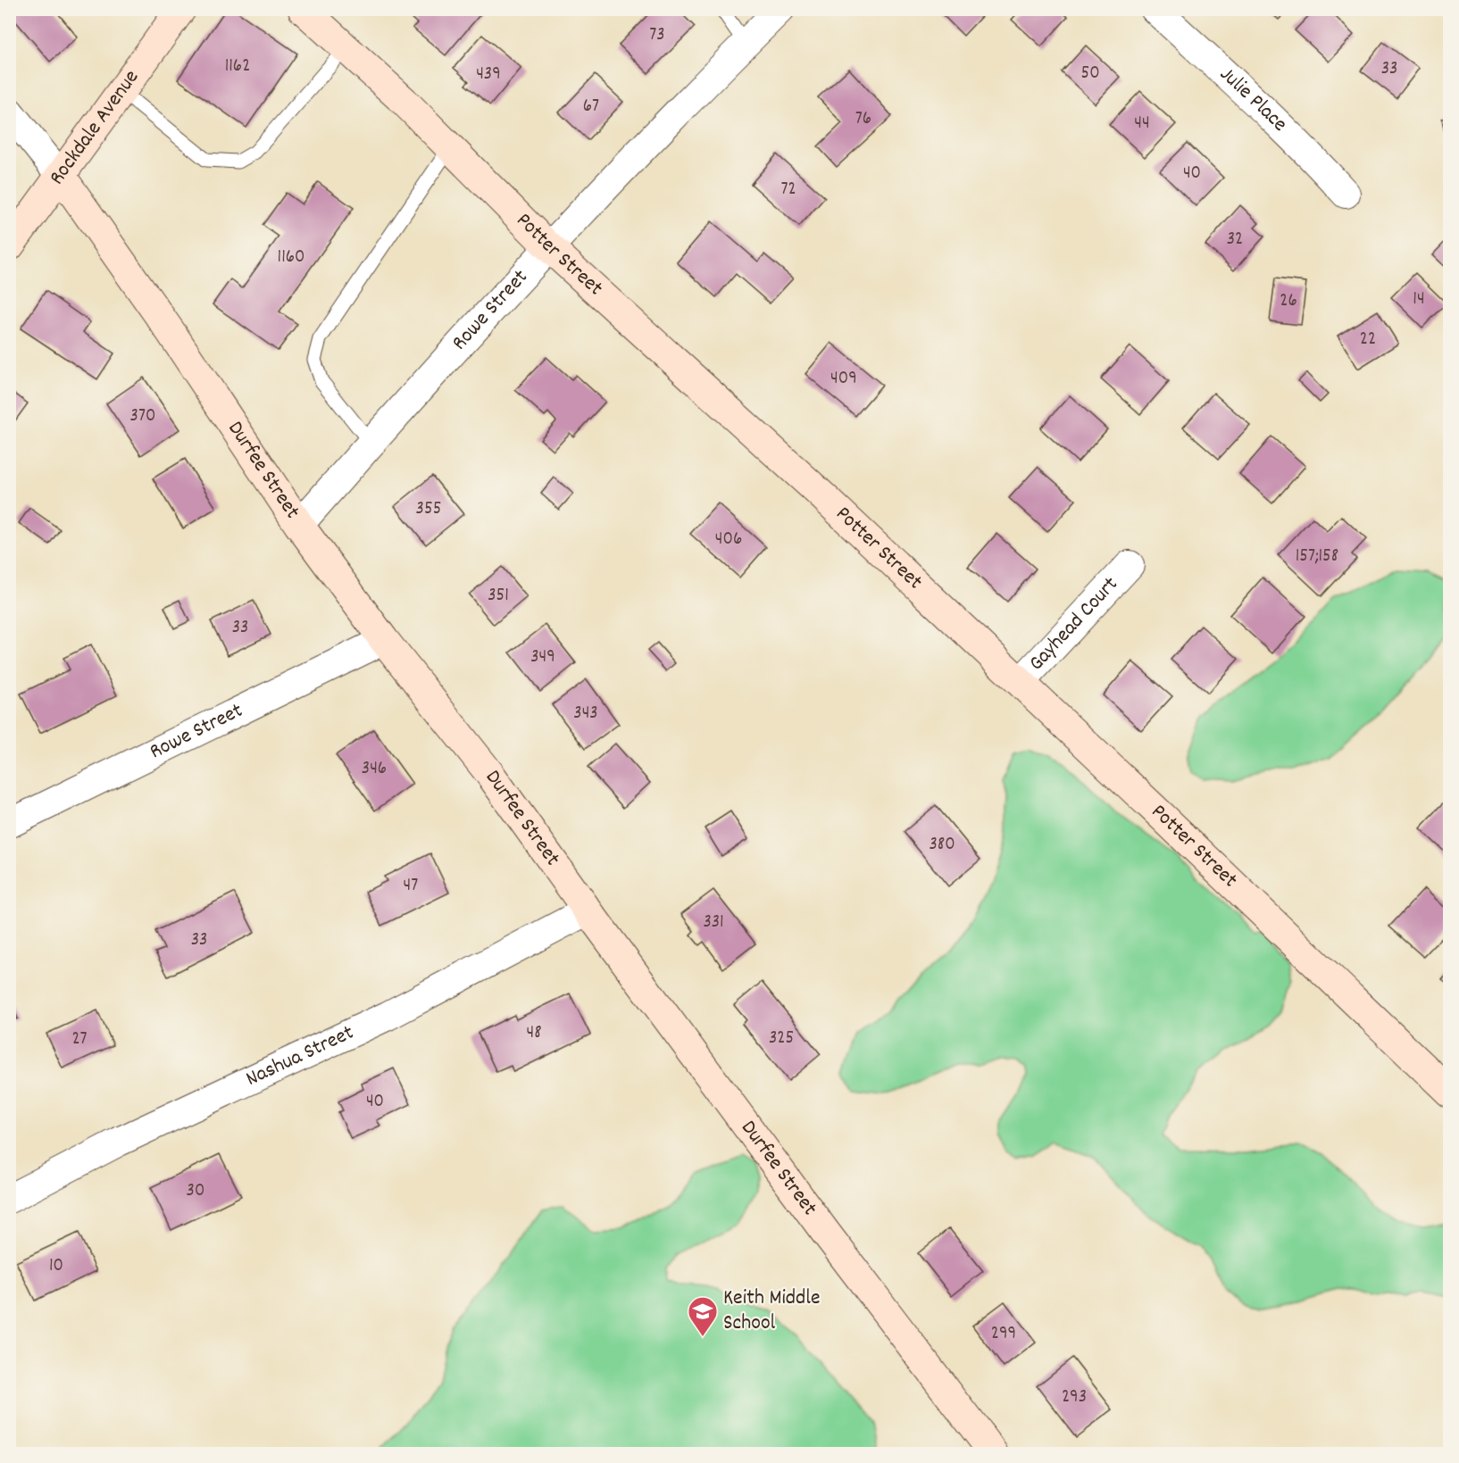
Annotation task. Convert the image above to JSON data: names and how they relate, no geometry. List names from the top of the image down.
{
  "streets": {
    "main road": ["Rockdale Avenue", "Potter Street", "Durfee Street"],
    "street": [
      "Julie Place",
      "Rowe Street",
      "Gayhead Court",
      "Nashua Street"
    ]
  },
  "crossings": [
    ["Rockdale Avenue", "Durfee Street"],
    ["Potter Street", "Rowe Street"],
    ["Potter Street", "Gayhead Court"],
    ["Rowe Street", "Durfee Street"],
    ["Durfee Street", "Nashua Street"]
  ],
  "places": {
    "school or university": ["Keith Middle School"]
  },
  "house_numbers": [
    "73",
    "1162",
    "33",
    "50",
    "439",
    "67",
    "76",
    "44",
    "40",
    "72",
    "32",
    "1160",
    "14",
    "26",
    "22",
    "409",
    "370",
    "355",
    "406",
    "157;158",
    "351",
    "33",
    "349",
    "343",
    "346",
    "380",
    "47",
    "331",
    "33",
    "48",
    "325",
    "27",
    "40",
    "30",
    "10",
    "299",
    "293"
  ]
}
